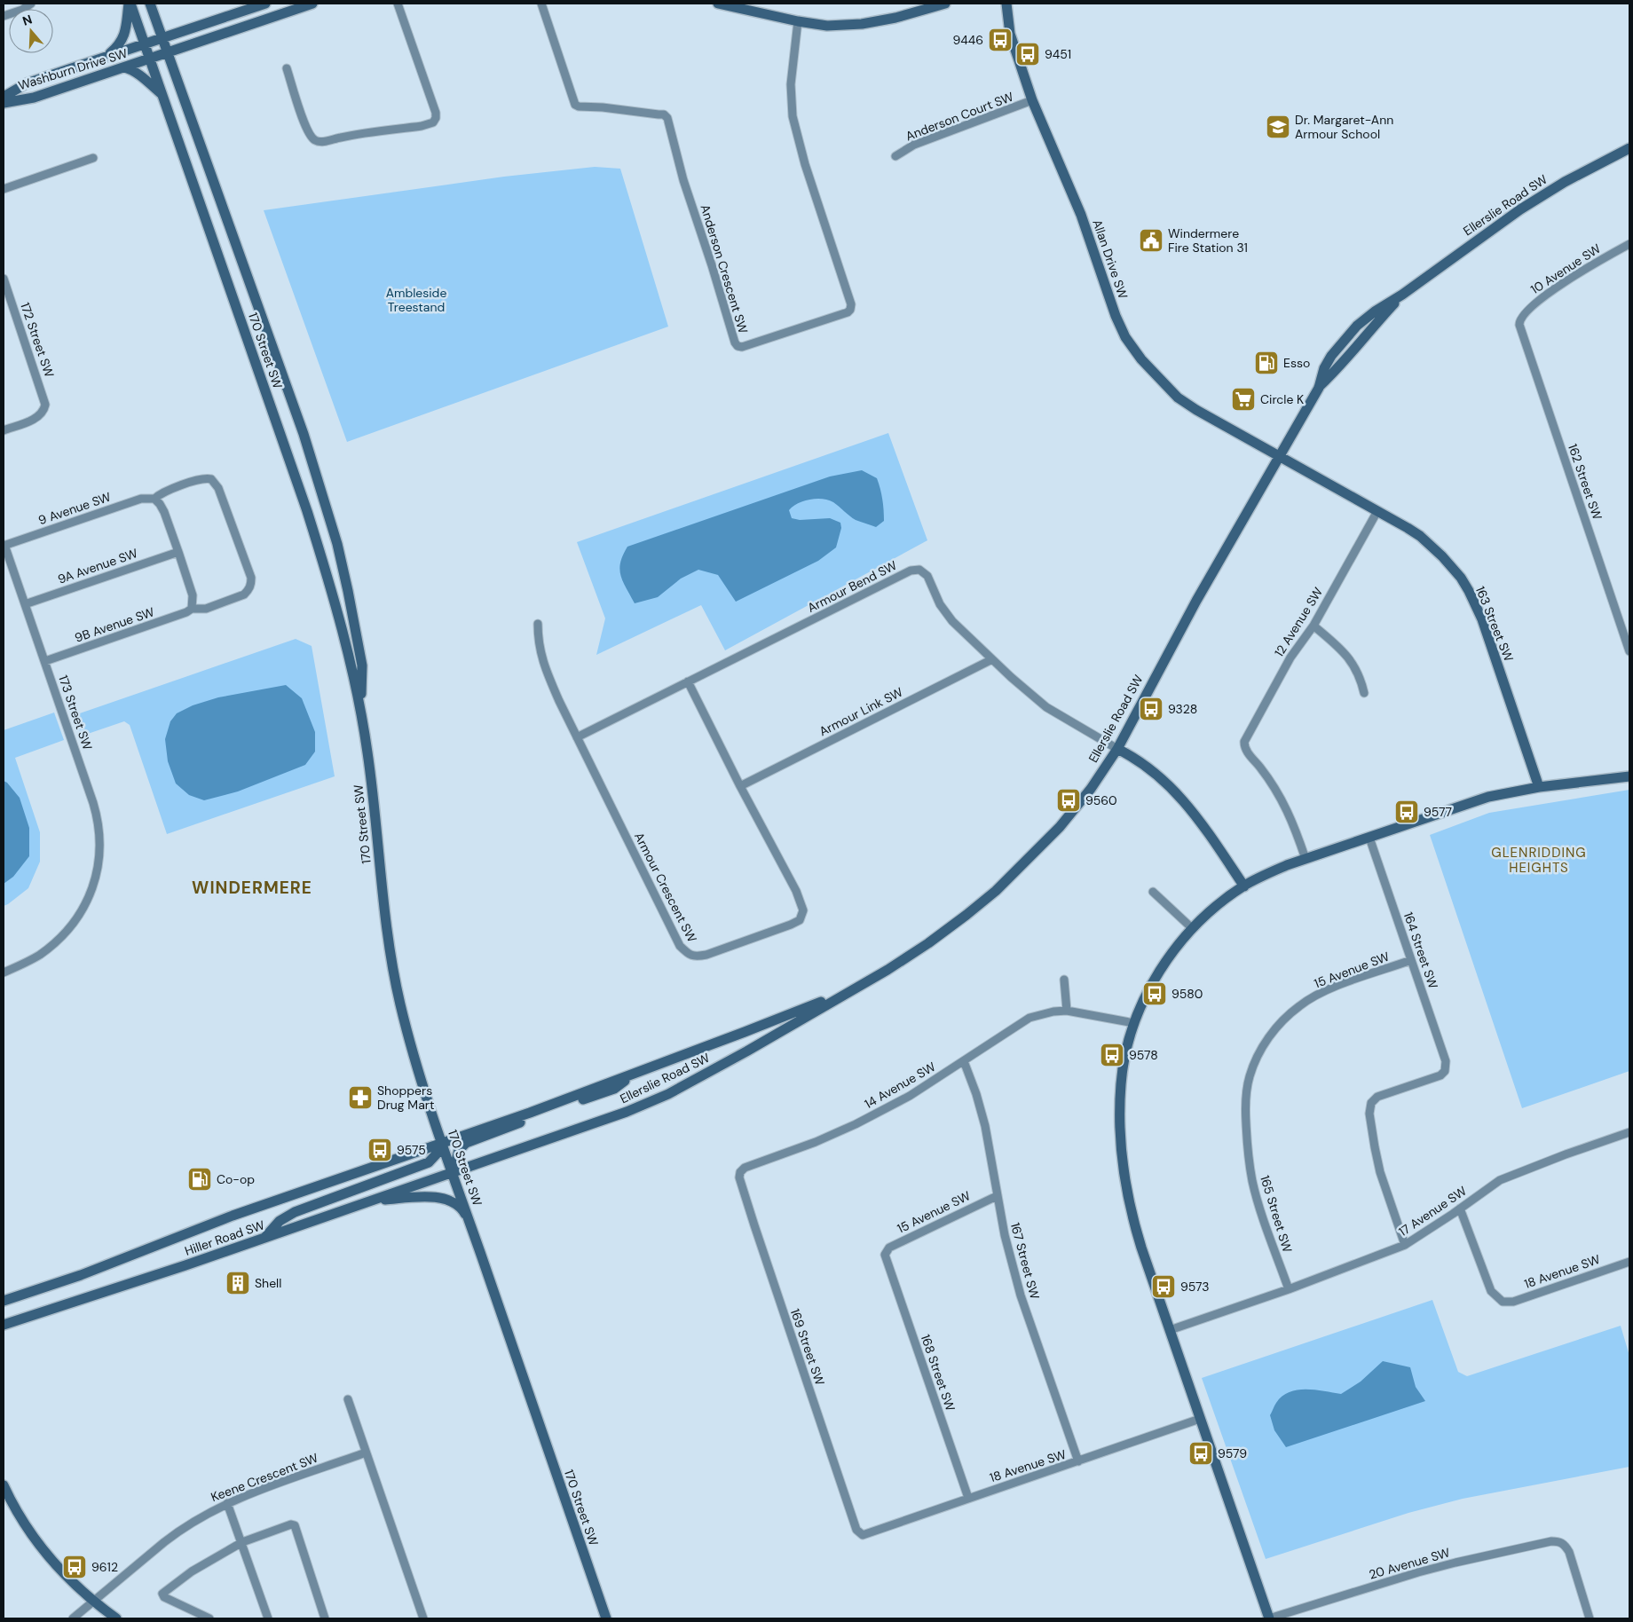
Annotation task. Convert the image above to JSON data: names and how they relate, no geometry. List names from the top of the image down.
{
  "streets": {
    "main road": [
      "Washburn Drive SW",
      "Ellerslie Road SW",
      "Allan Drive SW",
      "170 Street SW",
      "163 Street SW",
      "Hiller Road SW"
    ],
    "street": [
      "Anderson Court SW",
      "Anderson Crescent SW",
      "10 Avenue SW",
      "172 Street SW",
      "162 Street SW",
      "9 Avenue SW",
      "9A Avenue SW",
      "Armour Bend SW",
      "12 Avenue SW",
      "9B Avenue SW",
      "Armour Link SW",
      "173 Street SW",
      "Armour Crescent SW",
      "164 Street SW",
      "15 Avenue SW",
      "14 Avenue SW",
      "17 Avenue SW",
      "165 Street SW",
      "167 Street SW",
      "18 Avenue SW",
      "169 Street SW",
      "168 Street SW",
      "Keene Crescent SW",
      "20 Avenue SW"
    ]
  },
  "crossings": [
    ["Washburn Drive SW", "170 Street SW"],
    ["Anderson Court SW", "Allan Drive SW"],
    ["Ellerslie Road SW", "Allan Drive SW"],
    ["Ellerslie Road SW", "170 Street SW"],
    ["Ellerslie Road SW", "Armour Bend SW"],
    ["Ellerslie Road SW", "163 Street SW"],
    ["Ellerslie Road SW", "Hiller Road SW"],
    ["Allan Drive SW", "163 Street SW"],
    ["10 Avenue SW", "162 Street SW"],
    ["170 Street SW", "Hiller Road SW"],
    ["9 Avenue SW", "9B Avenue SW"],
    ["9 Avenue SW", "173 Street SW"],
    ["9A Avenue SW", "173 Street SW"],
    ["Armour Bend SW", "Armour Link SW"],
    ["Armour Bend SW", "Armour Crescent SW"],
    ["12 Avenue SW", "163 Street SW"],
    ["9B Avenue SW", "173 Street SW"],
    ["Armour Link SW", "Armour Crescent SW"],
    ["164 Street SW", "15 Avenue SW"],
    ["164 Street SW", "17 Avenue SW"],
    ["15 Avenue SW", "165 Street SW"],
    ["15 Avenue SW", "167 Street SW"],
    ["15 Avenue SW", "168 Street SW"],
    ["14 Avenue SW", "167 Street SW"],
    ["14 Avenue SW", "169 Street SW"],
    ["17 Avenue SW", "165 Street SW"],
    ["17 Avenue SW", "18 Avenue SW"],
    ["167 Street SW", "18 Avenue SW"],
    ["18 Avenue SW", "169 Street SW"],
    ["18 Avenue SW", "168 Street SW"]
  ],
  "districts": ["GLENRIDDING HEIGHTS", "WINDERMERE"],
  "parks": ["Ambleside Treestand"],
  "places": {
    "bus stop": [
      "9446",
      "9451",
      "9328",
      "9560",
      "9577",
      "9580",
      "9578",
      "9575",
      "9573",
      "9579",
      "9612"
    ],
    "school or university": ["Dr. Margaret-Ann Armour School"],
    "public building": ["Windermere Fire Station 31"],
    "fuel station": ["Esso", "Co-op"],
    "supermarket": ["Circle K"],
    "pharmacy": ["Shoppers Drug Mart"],
    "building": ["Shell"]
  },
  "north": "top"
}
